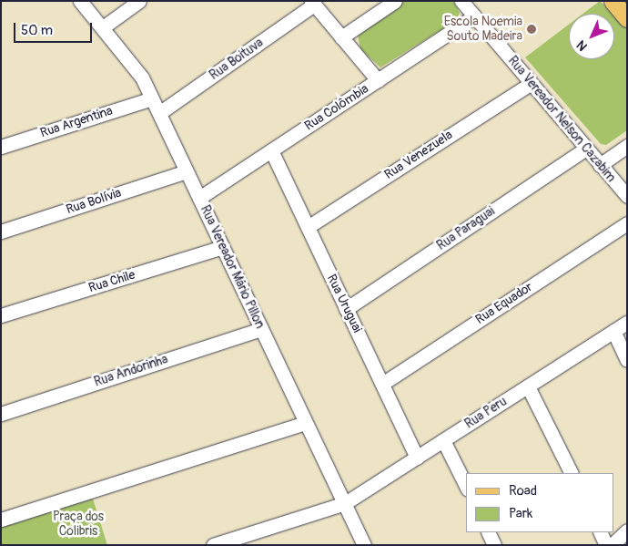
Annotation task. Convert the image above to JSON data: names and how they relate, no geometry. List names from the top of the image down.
{
  "streets": {
    "street": [
      "Rua Boituva",
      "Rua Colômbia",
      "Rua Vereador Nelson Cazabim",
      "Rua Argentina",
      "Rua Venezuela",
      "Rua Bolívia",
      "Rua Paraguai",
      "Rua Vereador Mário Pillon",
      "Rua Chile",
      "Rua Uruguai",
      "Rua Equador",
      "Rua Andorinha",
      "Rua Peru"
    ]
  },
  "crossings": [
    ["Rua Boituva", "Rua Vereador Mário Pillon"],
    ["Rua Colômbia", "Rua Vereador Nelson Cazabim"],
    ["Rua Colômbia", "Rua Vereador Mário Pillon"],
    ["Rua Colômbia", "Rua Uruguai"],
    ["Rua Vereador Nelson Cazabim", "Rua Venezuela"],
    ["Rua Vereador Nelson Cazabim", "Rua Paraguai"],
    ["Rua Argentina", "Rua Vereador Mário Pillon"],
    ["Rua Venezuela", "Rua Uruguai"],
    ["Rua Bolívia", "Rua Vereador Mário Pillon"],
    ["Rua Paraguai", "Rua Uruguai"],
    ["Rua Vereador Mário Pillon", "Rua Chile"],
    ["Rua Vereador Mário Pillon", "Rua Andorinha"],
    ["Rua Vereador Mário Pillon", "Rua Peru"],
    ["Rua Uruguai", "Rua Equador"],
    ["Rua Uruguai", "Rua Peru"]
  ],
  "parks": ["Praça dos Colibris"],
  "places": ["Escola Noemia Souto Madeira"],
  "legend": ["Road", "Park"],
  "scale_bar": "50 m",
  "north": "bottom left"
}
